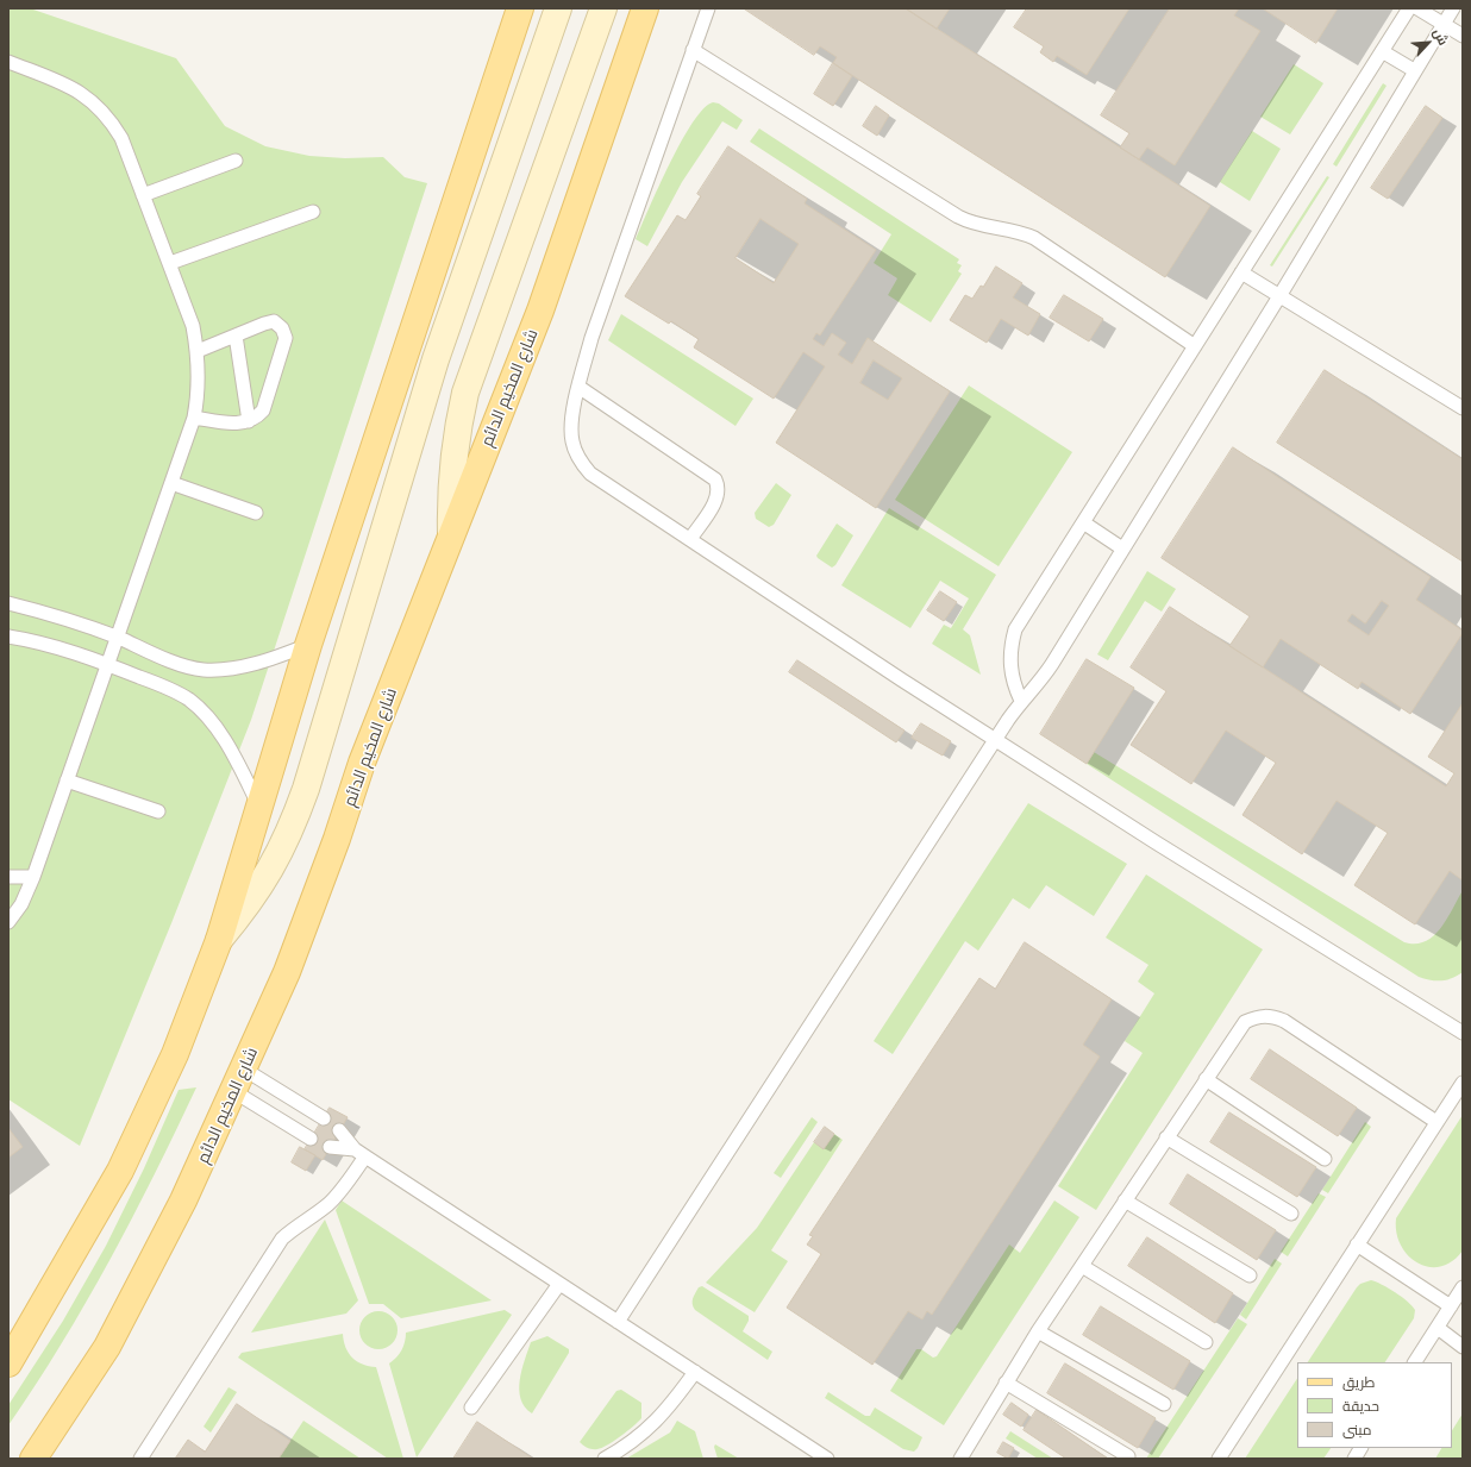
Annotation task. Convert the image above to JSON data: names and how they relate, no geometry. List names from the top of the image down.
{
  "streets": {
    "main road": ["شارع المخيم الدائم"]
  },
  "legend": ["طريق", "حديقة", "مبنى"],
  "north": "top right"
}
